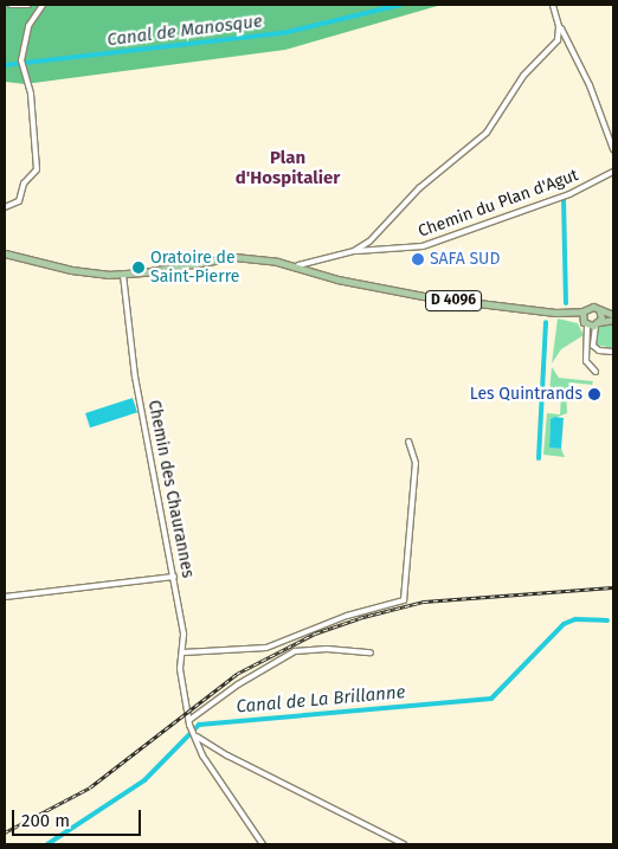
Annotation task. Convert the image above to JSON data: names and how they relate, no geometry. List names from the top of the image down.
{
  "streets": {
    "main road": ["D 4096"],
    "street": ["Chemin du Plan d'Agut", "Chemin des Chaurannes"]
  },
  "crossings": [
    ["D 4096", "Chemin des Chaurannes"]
  ],
  "districts": ["Plan d'Hospitalier"],
  "water": ["Canal de Manosque", "Canal de La Brillanne"],
  "places": ["SAFA SUD", "Oratoire de Saint-Pierre", "Les Quintrands"],
  "scale_bar": "200 m"
}
